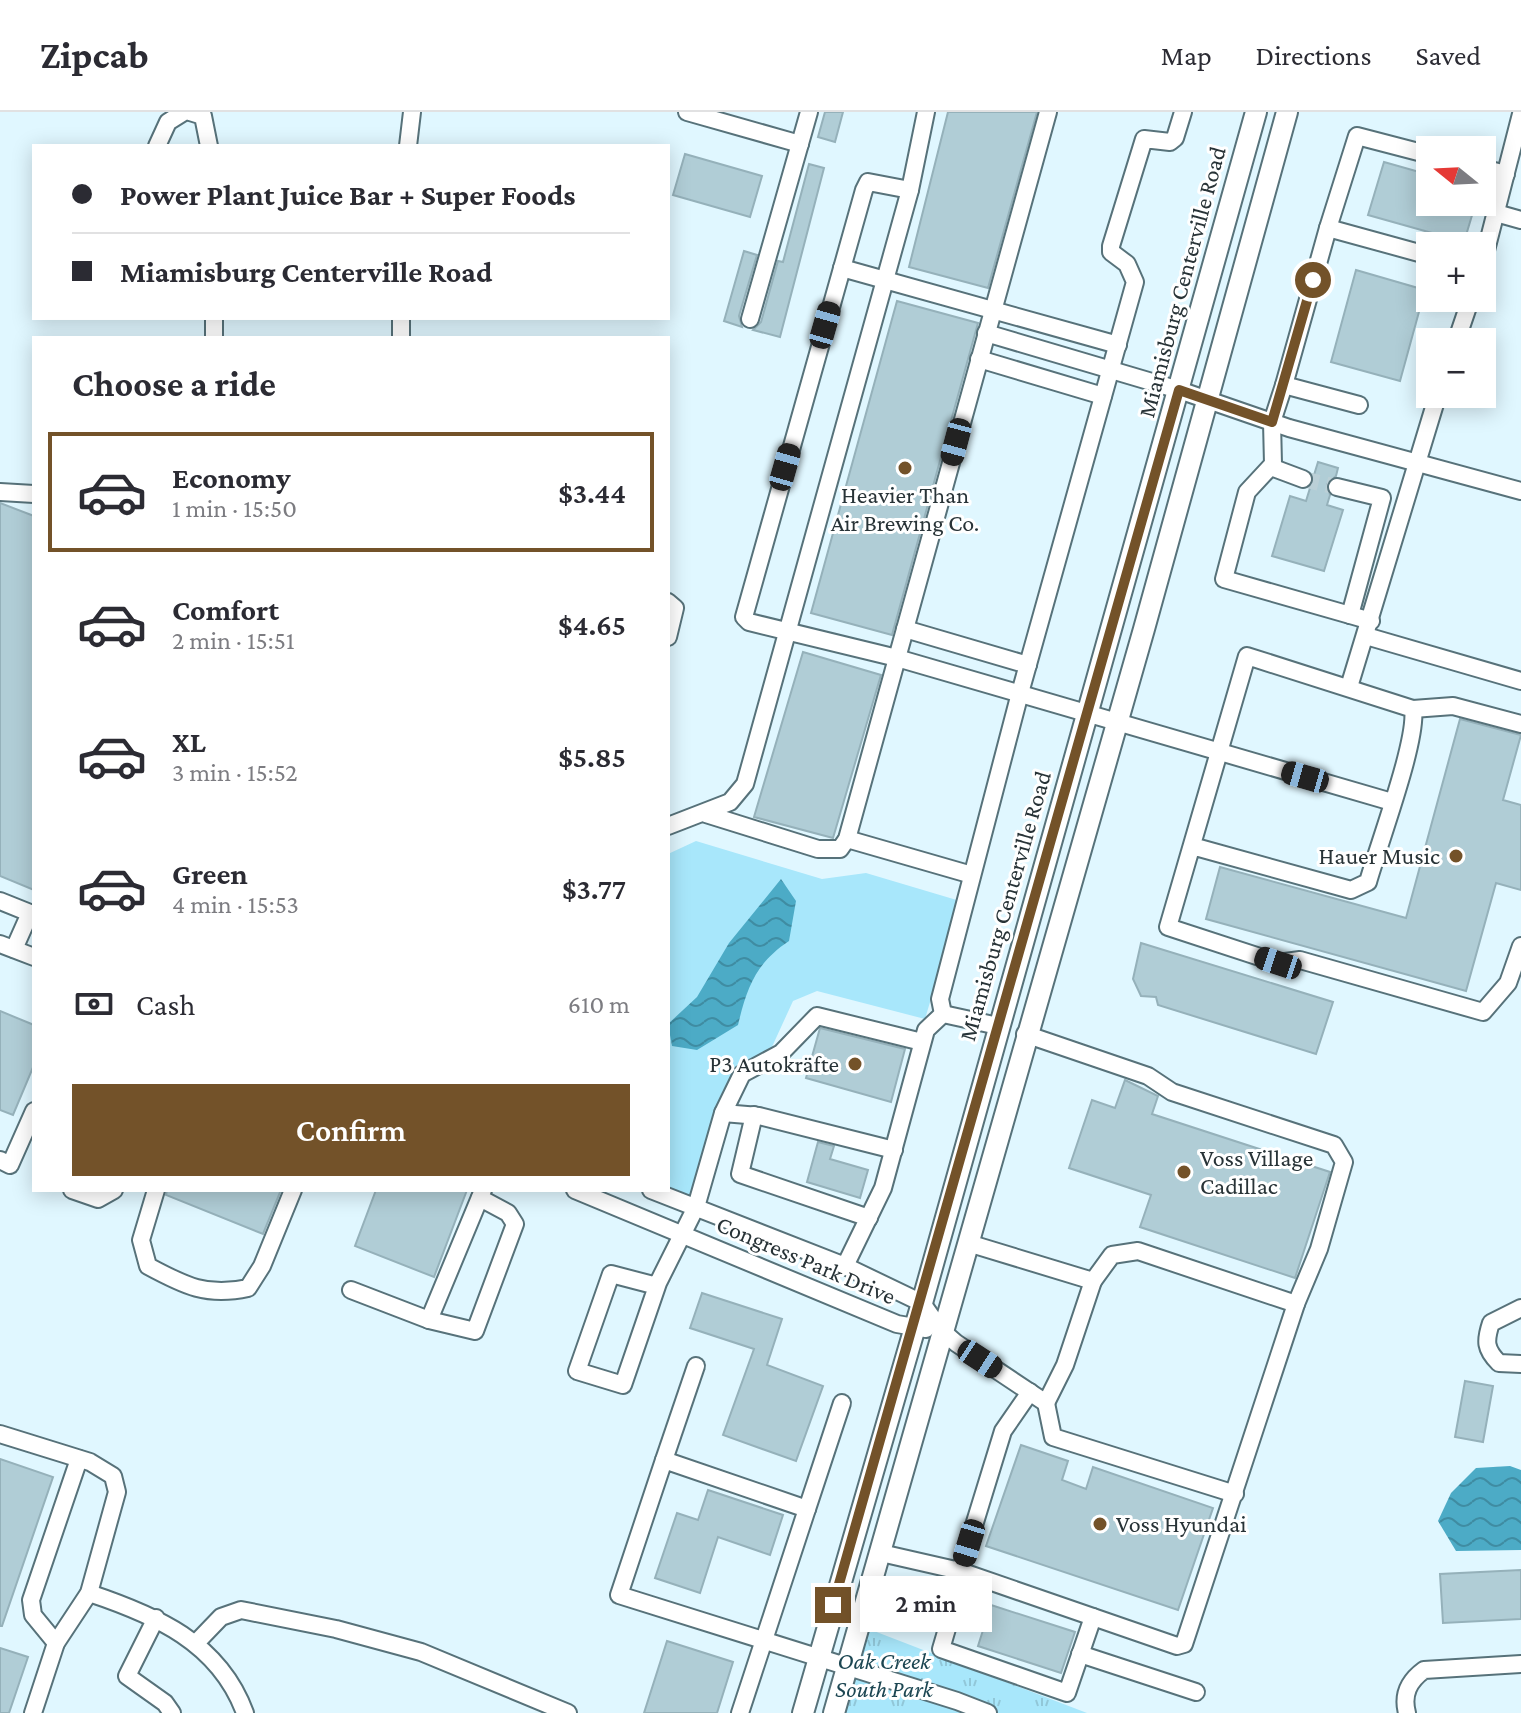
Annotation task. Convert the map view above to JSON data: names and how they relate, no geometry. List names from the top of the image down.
{
  "streets": {
    "main road": ["Miamisburg Centerville Road"],
    "street": ["Congress Park Drive"]
  },
  "crossings": [
    ["Miamisburg Centerville Road", "Congress Park Drive"]
  ],
  "parks": ["Oak Creek South Park"],
  "places": [
    "Heavier Than Air Brewing Co.",
    "Hauer Music",
    "P3 Autokräfte",
    "Voss Village Cadillac",
    "Voss Hyundai"
  ],
  "north": "left",
  "page": {
    "header": "Zipcab",
    "nav": ["Map", "Directions", "Saved"],
    "map_buttons": ["+", "−"],
    "banner": ["Power Plant Juice Bar + Super Foods", "Miamisburg Centerville Road"],
    "heading": "Choose a ride",
    "list": [
      {
        "name": "Economy",
        "note": "1 min · 15:50",
        "value": "$3.44"
      },
      {
        "name": "Comfort",
        "note": "2 min · 15:51",
        "value": "$4.65"
      },
      {
        "name": "XL",
        "note": "3 min · 15:52",
        "value": "$5.85"
      },
      {
        "name": "Green",
        "note": "4 min · 15:53",
        "value": "$3.77"
      }
    ],
    "pay": ["Cash", "610 m"],
    "buttons": "Confirm",
    "bubble": "2 min"
  }
}
